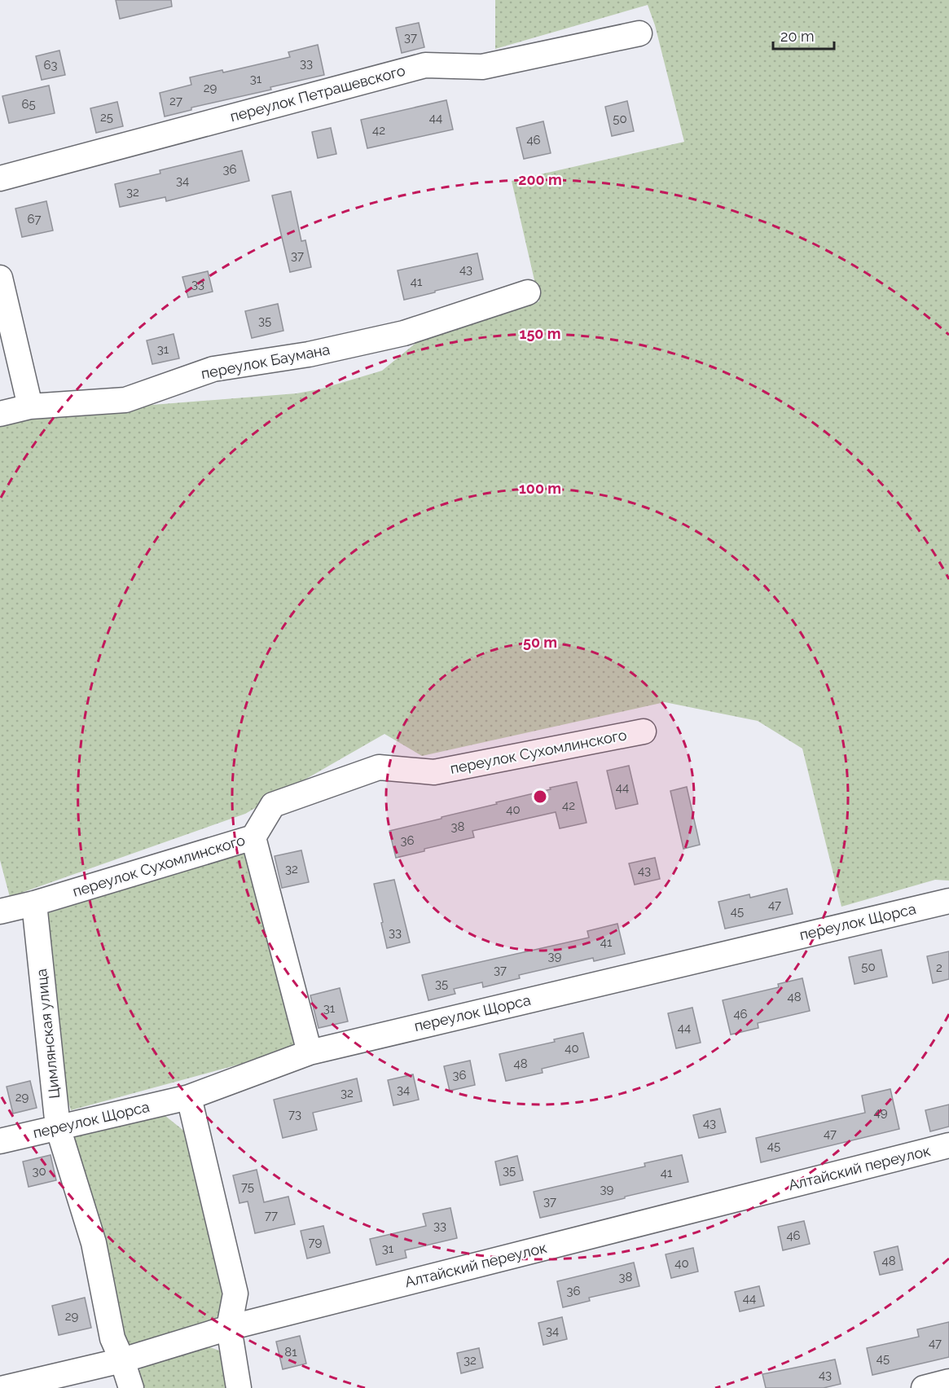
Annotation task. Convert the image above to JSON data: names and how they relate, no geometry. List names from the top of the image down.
{
  "streets": {
    "street": [
      "переулок Петрашевского",
      "переулок Баумана",
      "переулок Сухомлинского",
      "переулок Щорса",
      "Цимлянская улица",
      "Алтайский переулок"
    ]
  },
  "crossings": [
    ["переулок Сухомлинского", "Цимлянская улица"],
    ["переулок Щорса", "Цимлянская улица"],
    ["Цимлянская улица", "Алтайский переулок"]
  ],
  "house_numbers": [
    "37",
    "33",
    "63",
    "31",
    "29",
    "27",
    "65",
    "25",
    "44",
    "50",
    "42",
    "46",
    "36",
    "34",
    "32",
    "67",
    "37",
    "43",
    "41",
    "33",
    "35",
    "31",
    "44",
    "42",
    "40",
    "38",
    "36",
    "32",
    "43",
    "47",
    "45",
    "33",
    "41",
    "39",
    "50",
    "2",
    "37",
    "35",
    "48",
    "31",
    "46",
    "44",
    "40",
    "48",
    "36",
    "34",
    "32",
    "29",
    "49",
    "73",
    "43",
    "47",
    "45",
    "35",
    "30",
    "41",
    "75",
    "39",
    "37",
    "77",
    "33",
    "46",
    "79",
    "31",
    "48",
    "40",
    "38",
    "36",
    "44",
    "29",
    "34",
    "47",
    "81",
    "45",
    "32",
    "43"
  ],
  "scale_bar": "20 m",
  "rings": [
    "200 m",
    "150 m",
    "100 m",
    "50 m"
  ]
}
